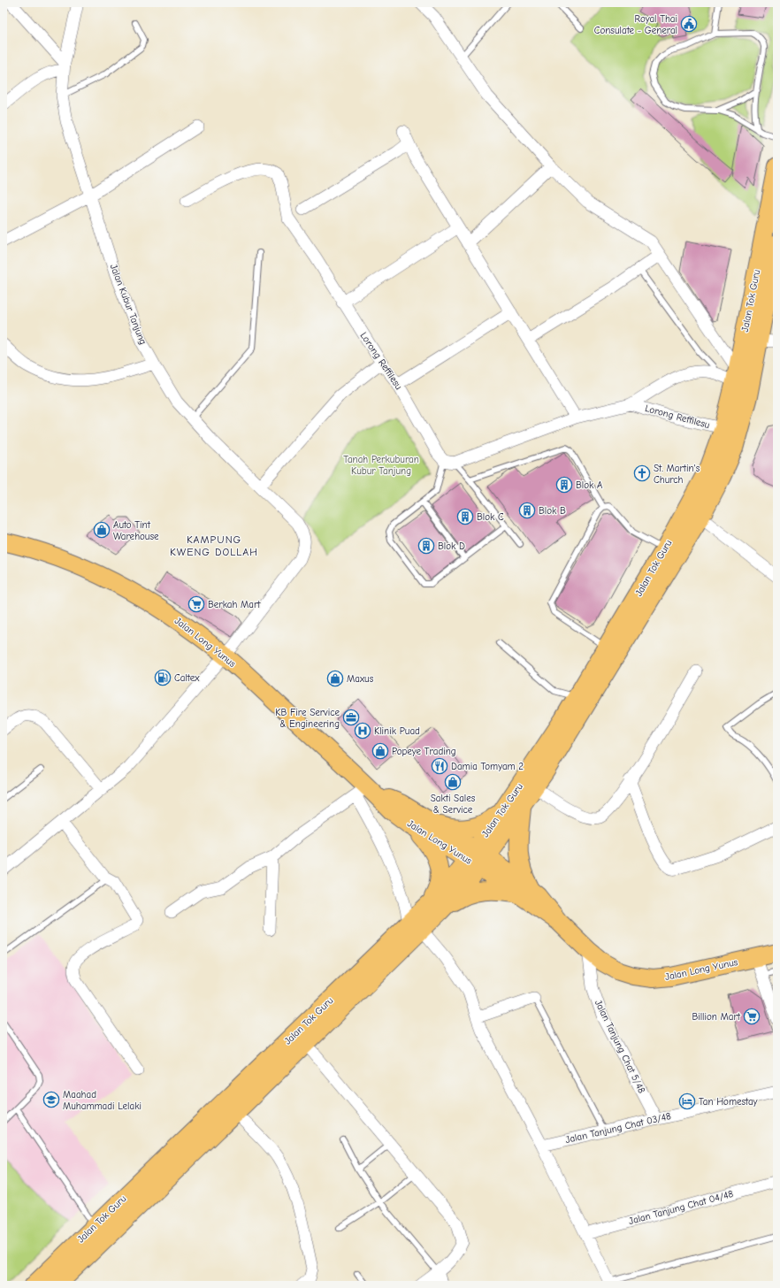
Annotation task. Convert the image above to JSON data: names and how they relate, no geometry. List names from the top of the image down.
{
  "streets": {
    "main road": ["Jalan Tok Guru", "Jalan Long Yunus"],
    "street": [
      "Jalan Kubur Tanjung",
      "Lorong Reffilesu",
      "Jalan Tanjung Chat 5/48",
      "Jalan Tanjung Chat 03/48",
      "Jalan Tanjung Chat 04/48"
    ]
  },
  "crossings": [
    ["Jalan Tok Guru", "Lorong Reffilesu"],
    ["Jalan Tok Guru", "Jalan Long Yunus"],
    ["Jalan Kubur Tanjung", "Jalan Long Yunus"],
    ["Jalan Long Yunus", "Jalan Tanjung Chat 5/48"],
    ["Jalan Tanjung Chat 5/48", "Jalan Tanjung Chat 03/48"]
  ],
  "districts": ["KAMPUNG KWENG DOLLAH"],
  "parks": ["Tanah Perkuburan Kubur Tanjung"],
  "places": {
    "public building": ["Royal Thai Consulate - General"],
    "church": ["St. Martin's Church"],
    "building": [
      "Blok A",
      "Blok B",
      "Blok C",
      "Blok D"
    ],
    "shop": [
      "Auto Tint Warehouse",
      "Maxus",
      "Popeye Trading",
      "Sakti Sales & Service"
    ],
    "supermarket": ["Berkah Mart", "Billion Mart"],
    "fuel station": ["Caltex"],
    "office": ["KB Fire Service & Engineering"],
    "hospital": ["Klinik Puad"],
    "restaurant": ["Damia Tomyam 2"],
    "school or university": ["Maahad Muhammadi Lelaki"],
    "hotel": ["Tan Homestay"]
  }
}
